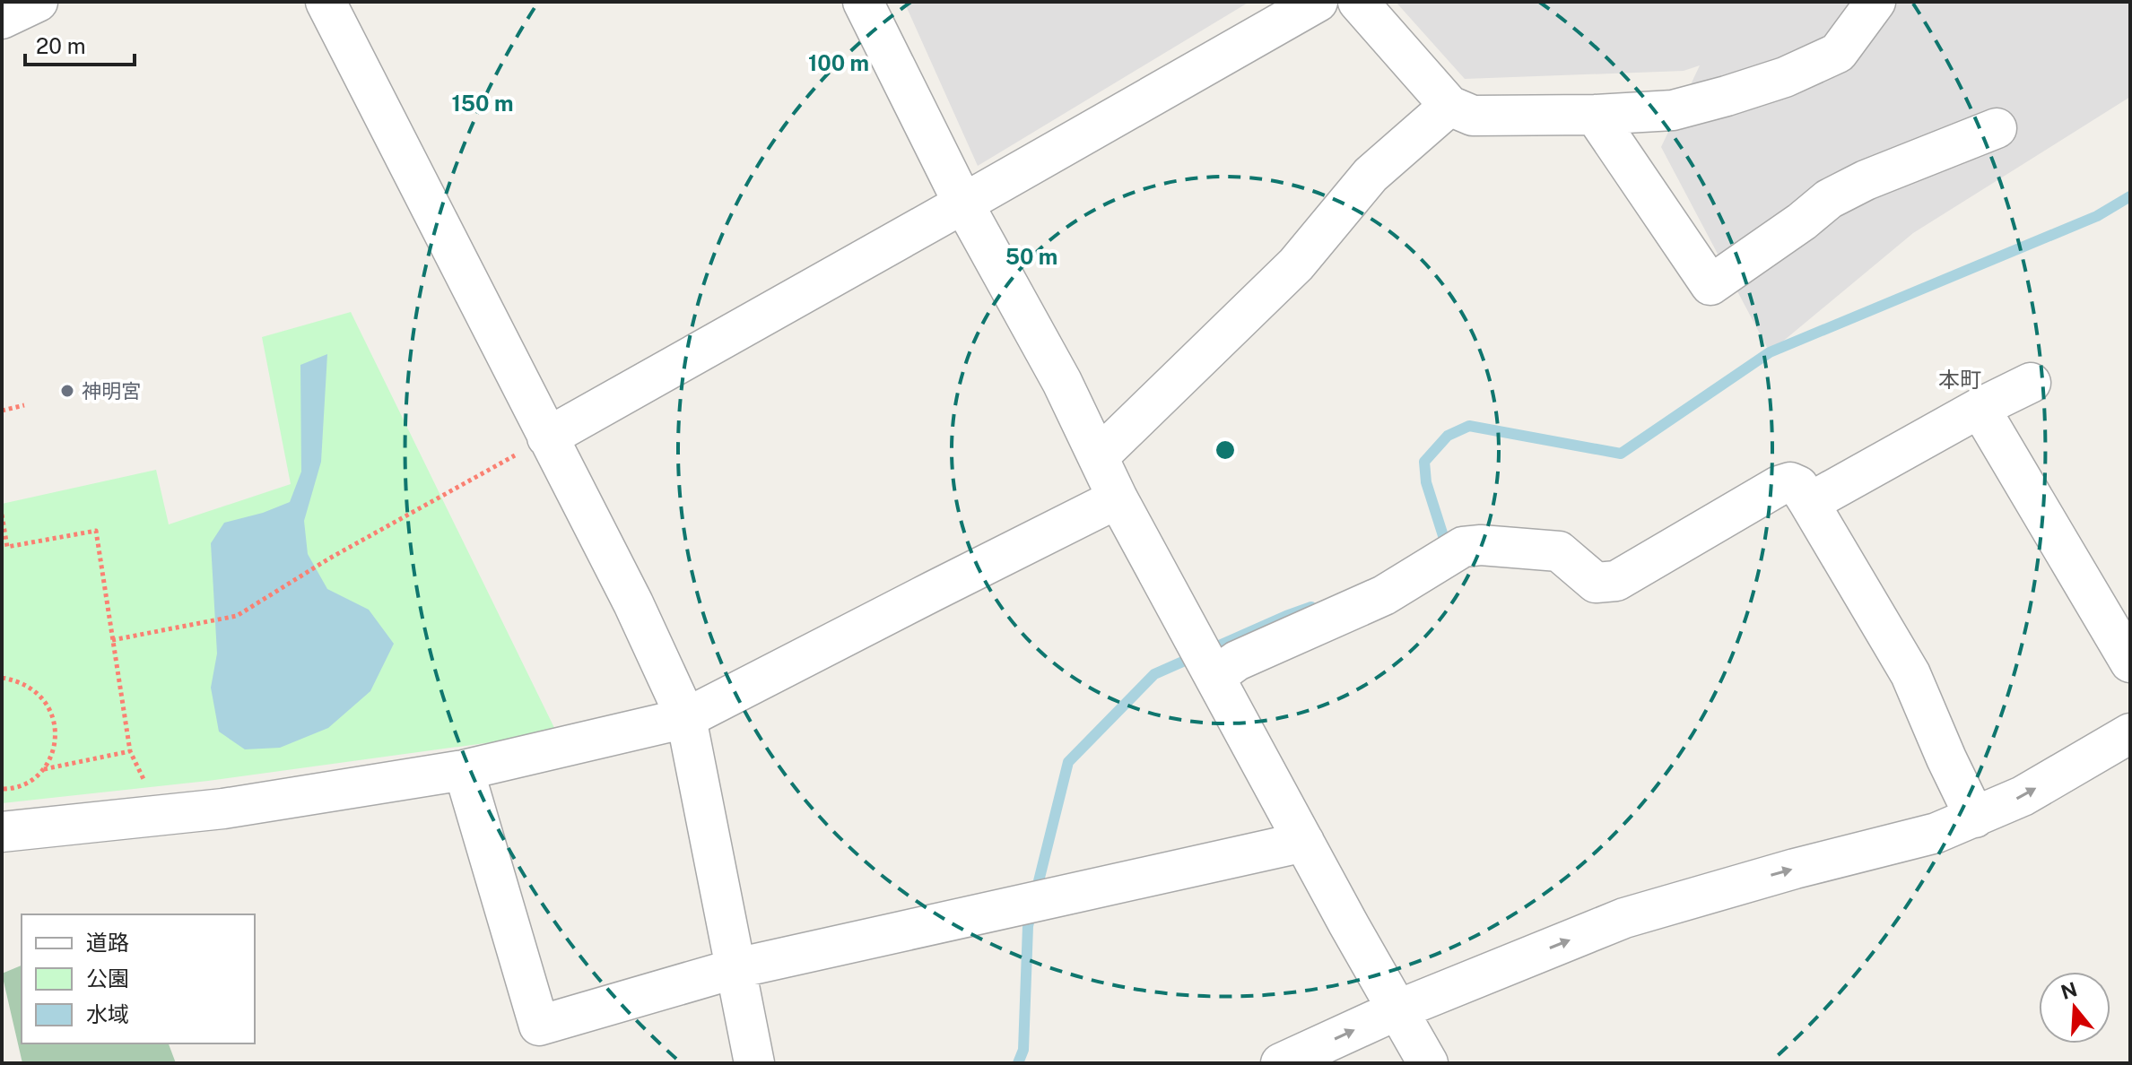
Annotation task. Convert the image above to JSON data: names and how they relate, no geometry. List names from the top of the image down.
{
  "districts": ["本町"],
  "places": ["神明宮"],
  "legend": ["道路", "公園", "水域"],
  "scale_bar": "20 m",
  "north": "top",
  "rings": ["100 m", "150 m", "50 m"]
}
